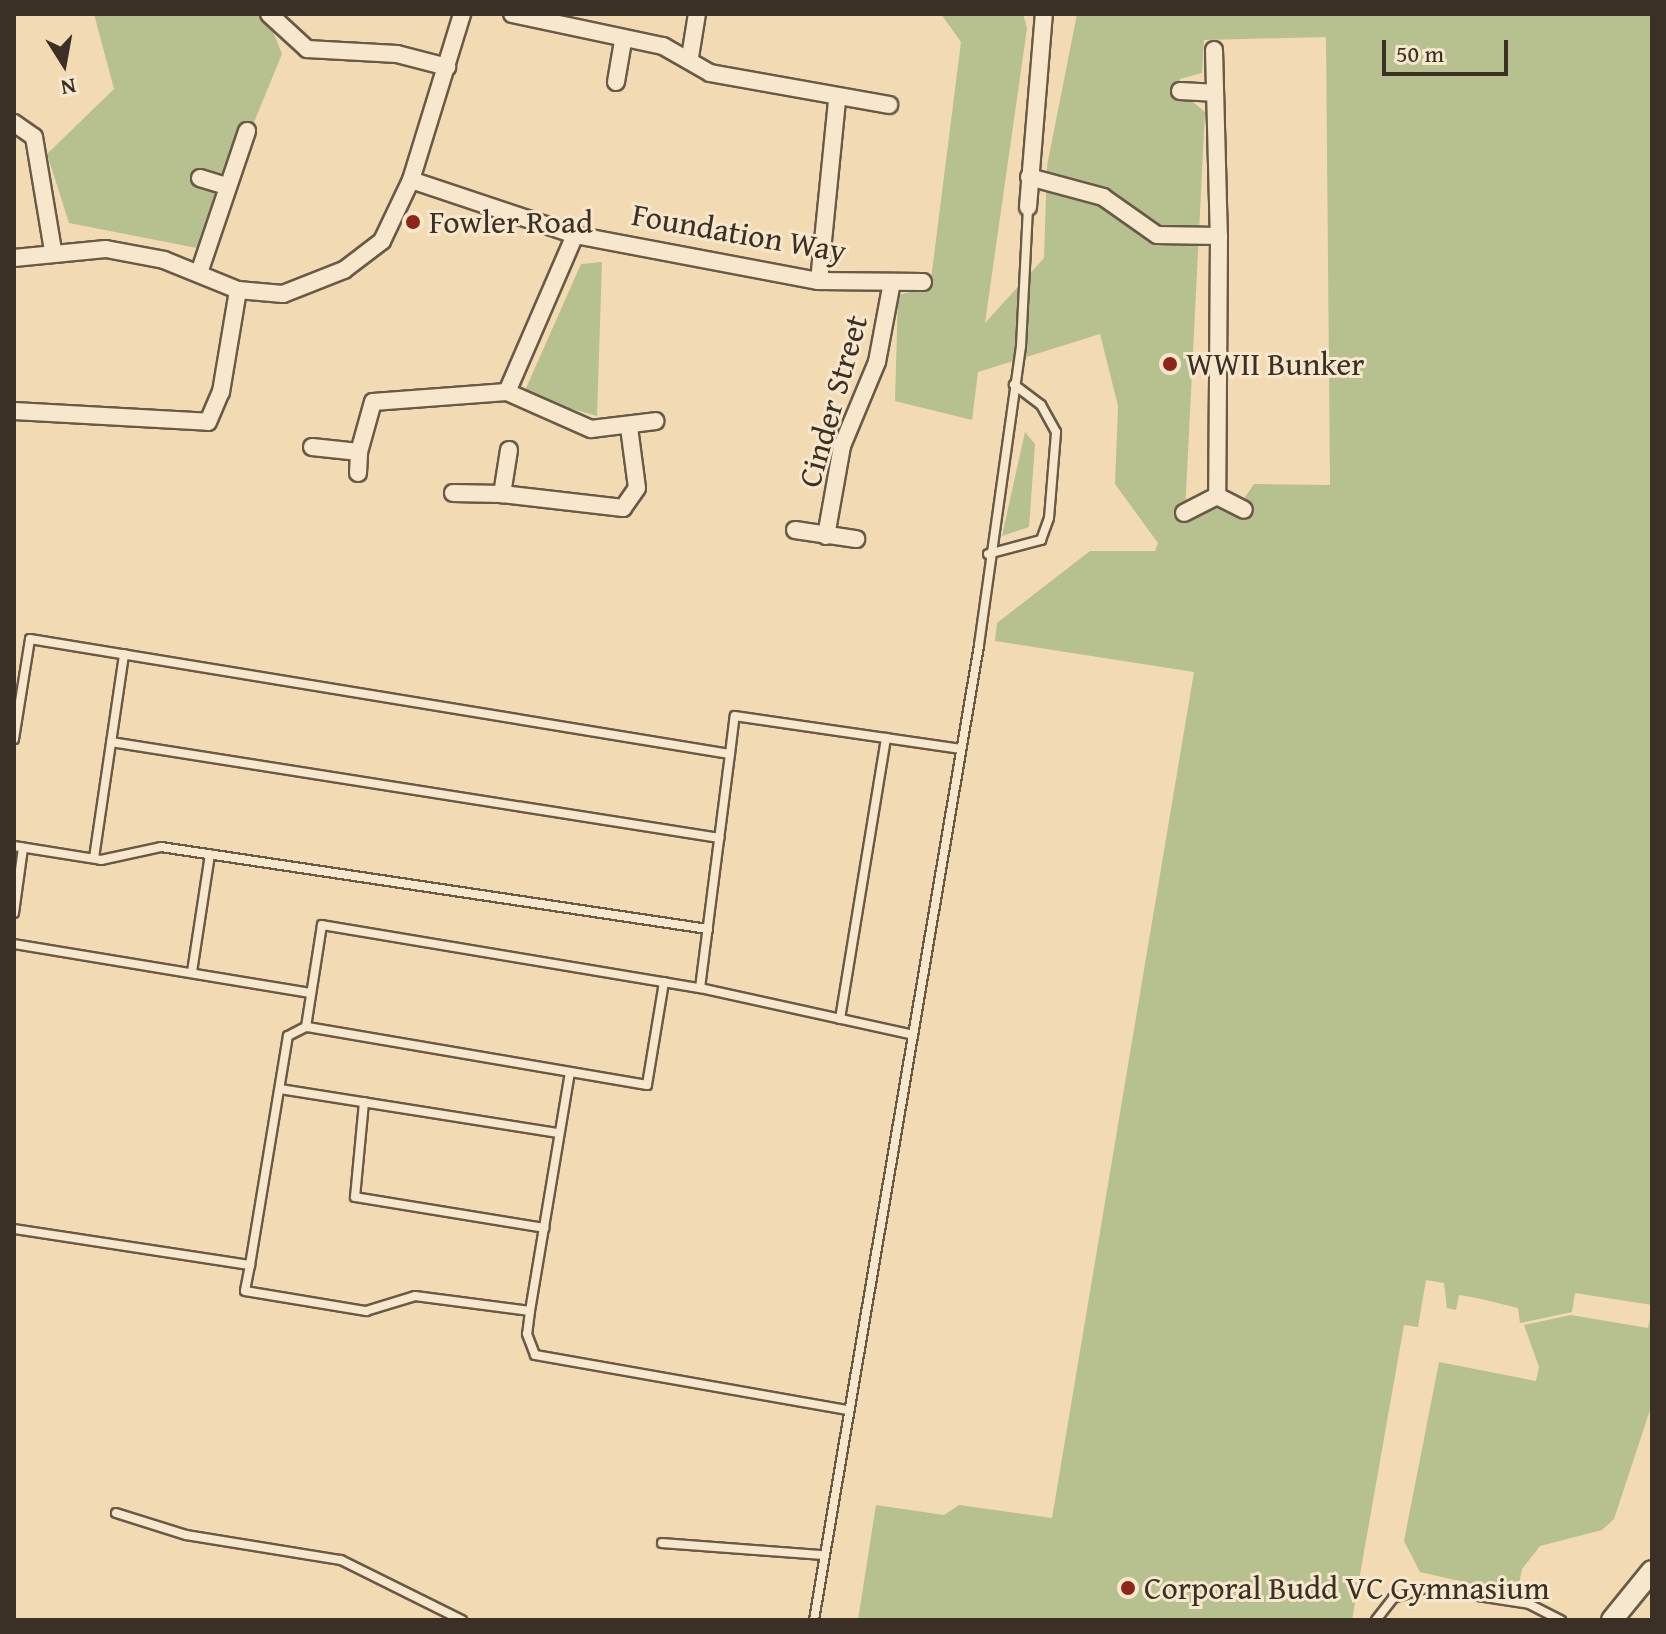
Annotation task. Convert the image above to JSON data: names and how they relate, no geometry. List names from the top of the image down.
{
  "streets": {
    "street": ["Foundation Way", "Cinder Street"]
  },
  "crossings": [
    ["Foundation Way", "Cinder Street"]
  ],
  "places": ["Fowler Road", "WWII Bunker", "Corporal Budd VC Gymnasium"],
  "scale_bar": "50 m",
  "north": "bottom"
}
